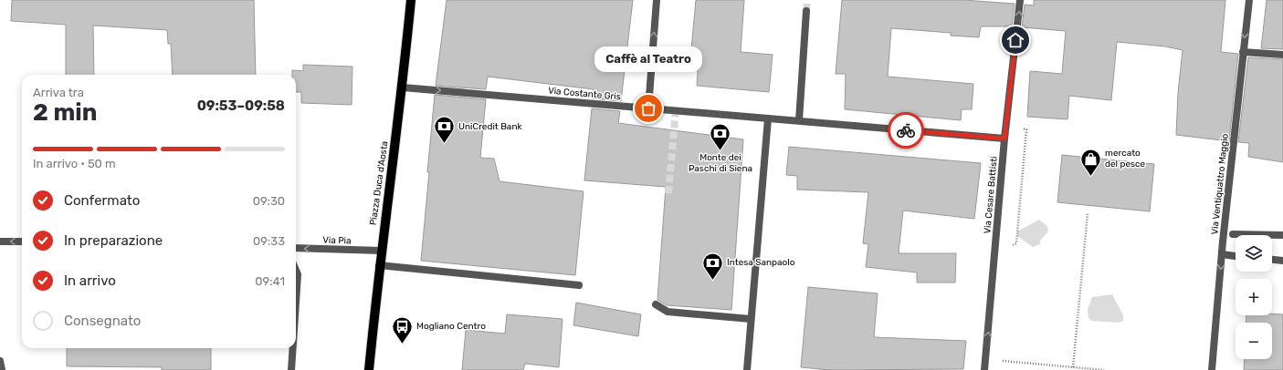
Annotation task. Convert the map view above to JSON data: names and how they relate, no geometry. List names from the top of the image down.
{
  "streets": {
    "main road": ["Piazza Duca d'Aosta"],
    "street": [
      "Via Costante Gris",
      "Via Ventiquattro Maggio",
      "Via Cesare Battisti",
      "Via Pia"
    ]
  },
  "crossings": [
    ["Via Costante Gris", "Piazza Duca d'Aosta"],
    ["Via Costante Gris", "Via Cesare Battisti"],
    ["Piazza Duca d'Aosta", "Via Pia"]
  ],
  "one_way": [
    "Via Costante Gris",
    "Via Ventiquattro Maggio",
    "Via Cesare Battisti",
    "Via Pia"
  ],
  "places": {
    "other": ["Caffè al Teatro"],
    "bank": ["UniCredit Bank", "Monte dei Paschi di Siena", "Intesa Sanpaolo"],
    "shop": ["mercato del pesce"],
    "bus stop": ["Mogliano Centro"]
  },
  "page": {
    "bubble": "Caffè al Teatro",
    "heading": ["2 min", "Arriva tra", "09:53–09:58"],
    "bar": "In arrivo · 50 m",
    "list": [
      ["Confermato", "09:30"],
      ["In preparazione", "09:33"],
      ["In arrivo", "09:41"],
      "Consegnato"
    ],
    "map_buttons": ["+", "−"]
  }
}
